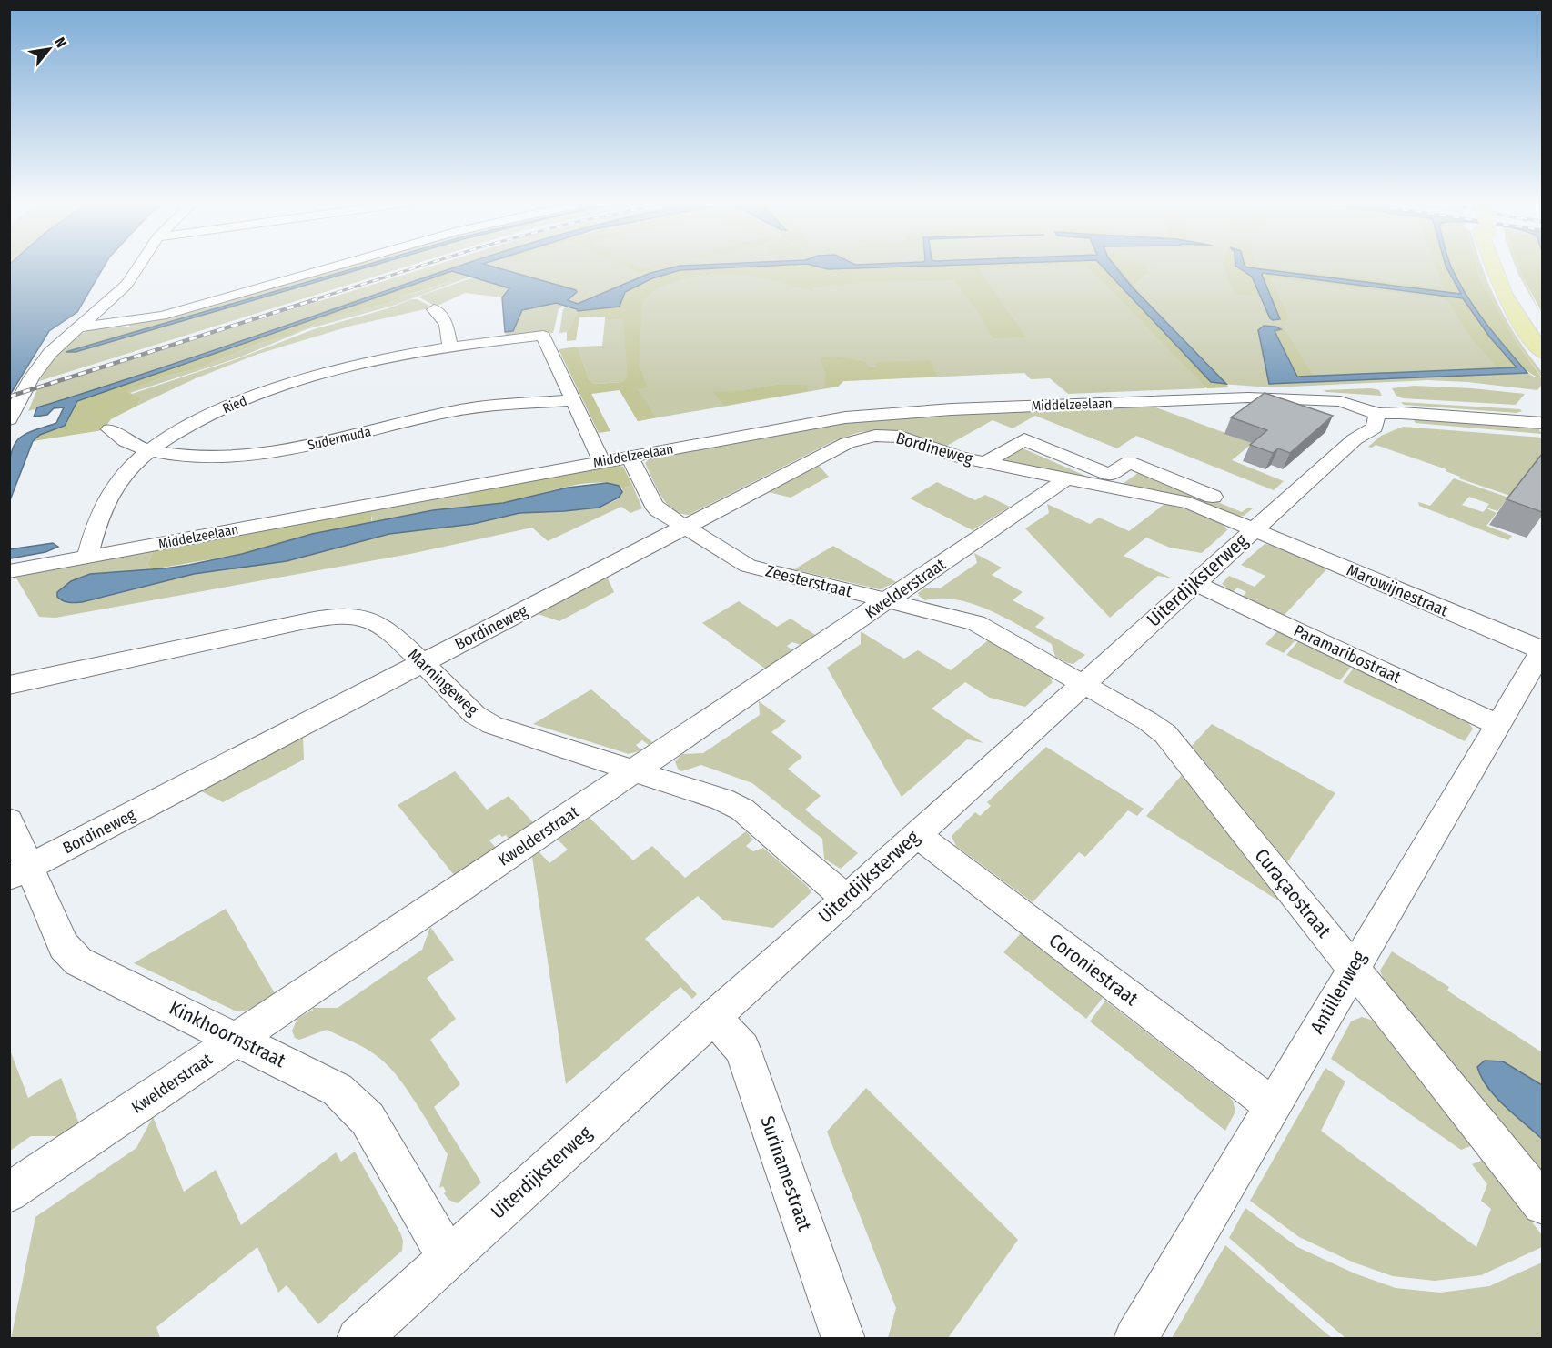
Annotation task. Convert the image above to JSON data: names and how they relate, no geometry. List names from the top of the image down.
{
  "streets": {
    "street": [
      "Ried",
      "Middelzeelaan",
      "Sudermuda",
      "Bordineweg",
      "Uiterdijksterweg",
      "Zeesterstraat",
      "Kwelderstraat",
      "Marowijnestraat",
      "Paramaribostraat",
      "Marningeweg",
      "Curaçaostraat",
      "Coroniestraat",
      "Antillenweg",
      "Kinkhoornstraat",
      "Surinamestraat"
    ]
  },
  "crossings": [
    ["Ried", "Middelzeelaan"],
    ["Ried", "Sudermuda"],
    ["Middelzeelaan", "Uiterdijksterweg"],
    ["Middelzeelaan", "Zeesterstraat"],
    ["Bordineweg", "Uiterdijksterweg"],
    ["Bordineweg", "Zeesterstraat"],
    ["Bordineweg", "Kwelderstraat"],
    ["Bordineweg", "Marowijnestraat"],
    ["Bordineweg", "Marningeweg"],
    ["Bordineweg", "Kinkhoornstraat"],
    ["Uiterdijksterweg", "Zeesterstraat"],
    ["Uiterdijksterweg", "Marowijnestraat"],
    ["Uiterdijksterweg", "Paramaribostraat"],
    ["Uiterdijksterweg", "Marningeweg"],
    ["Uiterdijksterweg", "Curaçaostraat"],
    ["Uiterdijksterweg", "Coroniestraat"],
    ["Uiterdijksterweg", "Kinkhoornstraat"],
    ["Uiterdijksterweg", "Surinamestraat"],
    ["Zeesterstraat", "Kwelderstraat"],
    ["Zeesterstraat", "Curaçaostraat"],
    ["Kwelderstraat", "Marningeweg"],
    ["Kwelderstraat", "Kinkhoornstraat"],
    ["Marowijnestraat", "Antillenweg"],
    ["Paramaribostraat", "Antillenweg"],
    ["Curaçaostraat", "Antillenweg"],
    ["Coroniestraat", "Antillenweg"]
  ],
  "north": "top right"
}
